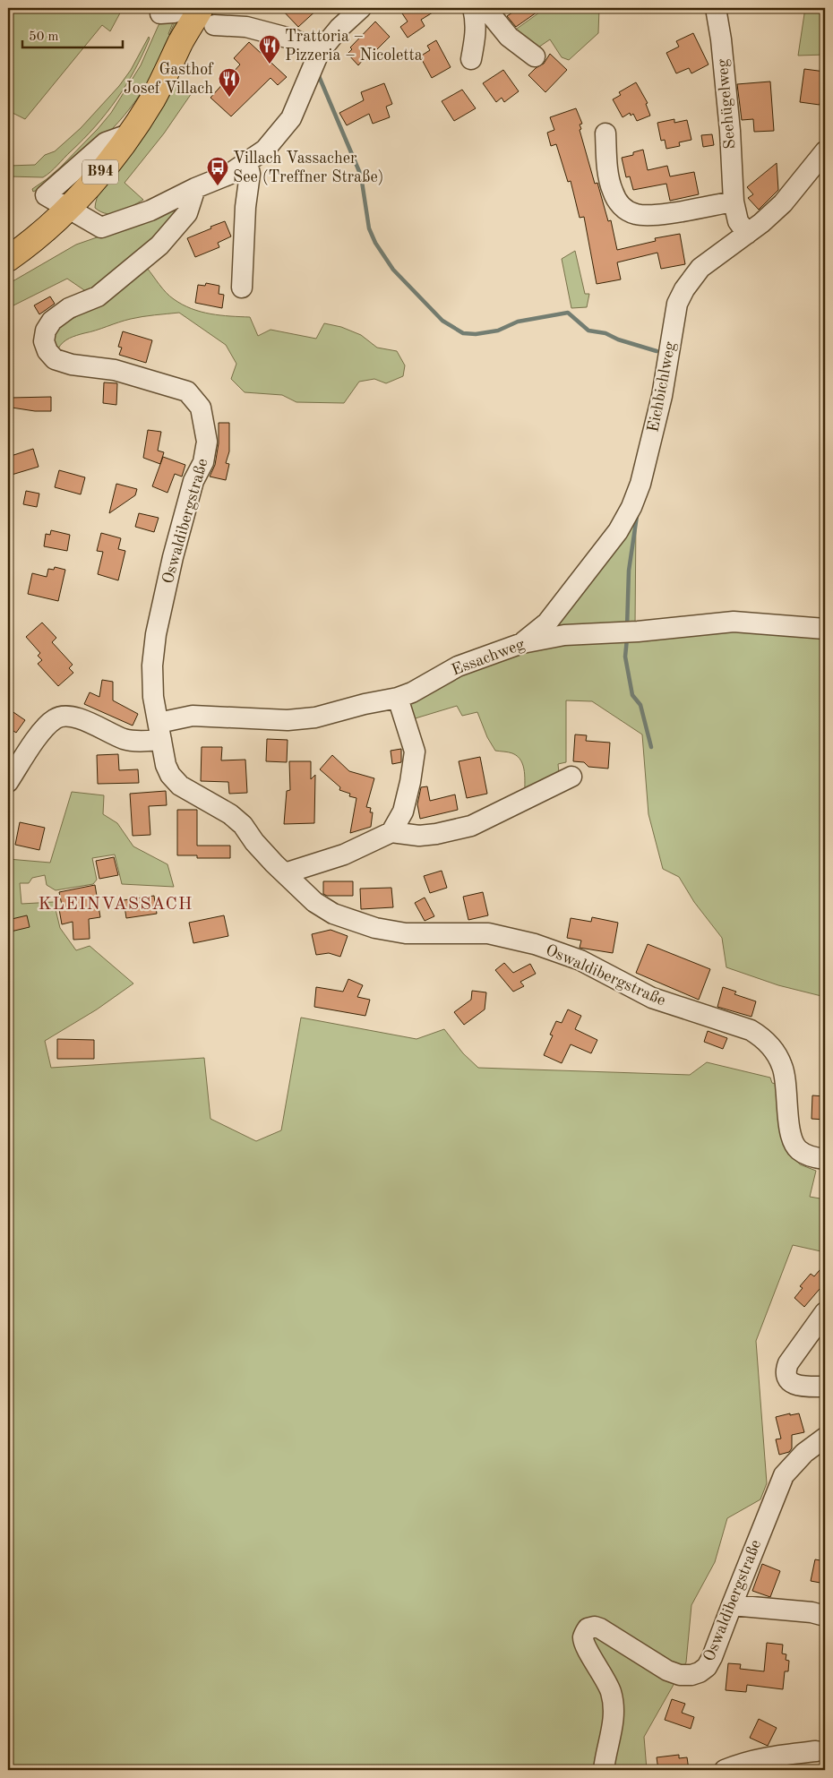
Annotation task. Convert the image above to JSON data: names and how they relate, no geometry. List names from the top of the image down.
{
  "streets": {
    "main road": ["B94"],
    "street": [
      "Seehügelweg",
      "Eichbichlweg",
      "Oswaldibergstraße",
      "Essachweg"
    ]
  },
  "crossings": [
    ["Seehügelweg", "Eichbichlweg"],
    ["Eichbichlweg", "Essachweg"],
    ["Oswaldibergstraße", "Essachweg"]
  ],
  "districts": ["KLEINVASSACH"],
  "places": {
    "restaurant": ["Trattoria – Pizzeria – Nicoletta", "Gasthof Josef Villach"],
    "bus stop": ["Villach Vassacher See (Treffner Straße)"]
  },
  "scale_bar": "50 m"
}
